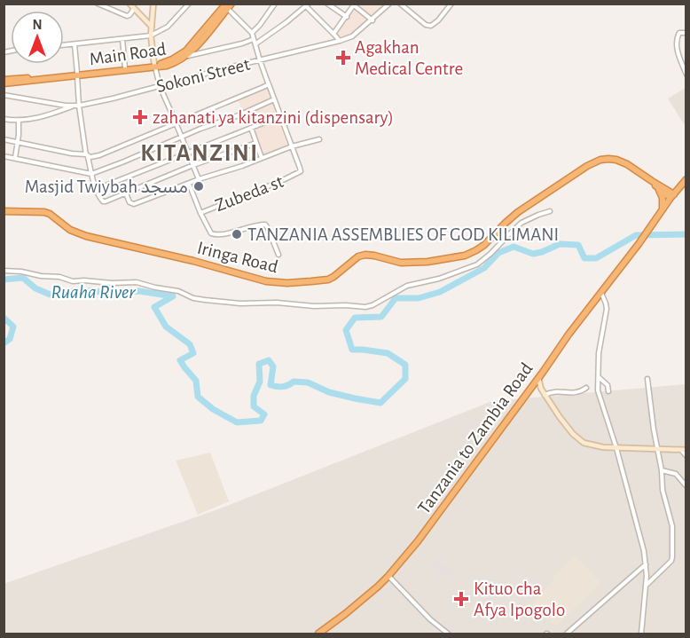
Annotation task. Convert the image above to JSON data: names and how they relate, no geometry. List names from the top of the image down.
{
  "streets": {
    "highway": ["Main Road", "Iringa Road", "Tanzania to Zambia Road"],
    "street": ["Sokoni Street", "Zubeda st"]
  },
  "crossings": [
    ["Sokoni Street", "Zubeda st"]
  ],
  "districts": ["KITANZINI"],
  "water": ["Ruaha River"],
  "places": {
    "health": ["Agakhan Medical Centre", "zahanati ya kitanzini (dispensary)", "Kituo cha Afya Ipogolo"],
    "other": ["Masjid Twiybah مسجد", "TANZANIA ASSEMBLIES OF GOD KILIMANI"]
  },
  "north": "top"
}
